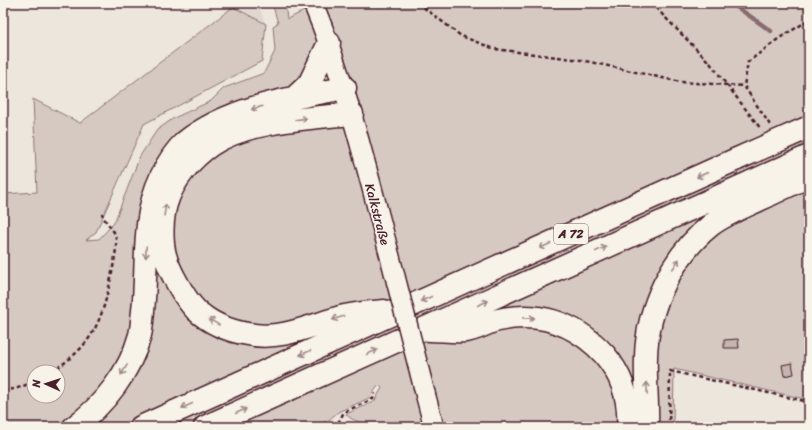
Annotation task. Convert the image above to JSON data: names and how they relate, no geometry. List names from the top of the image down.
{
  "streets": {
    "highway": ["A 72"],
    "main road": ["Kalkstraße"]
  },
  "north": "left"
}
